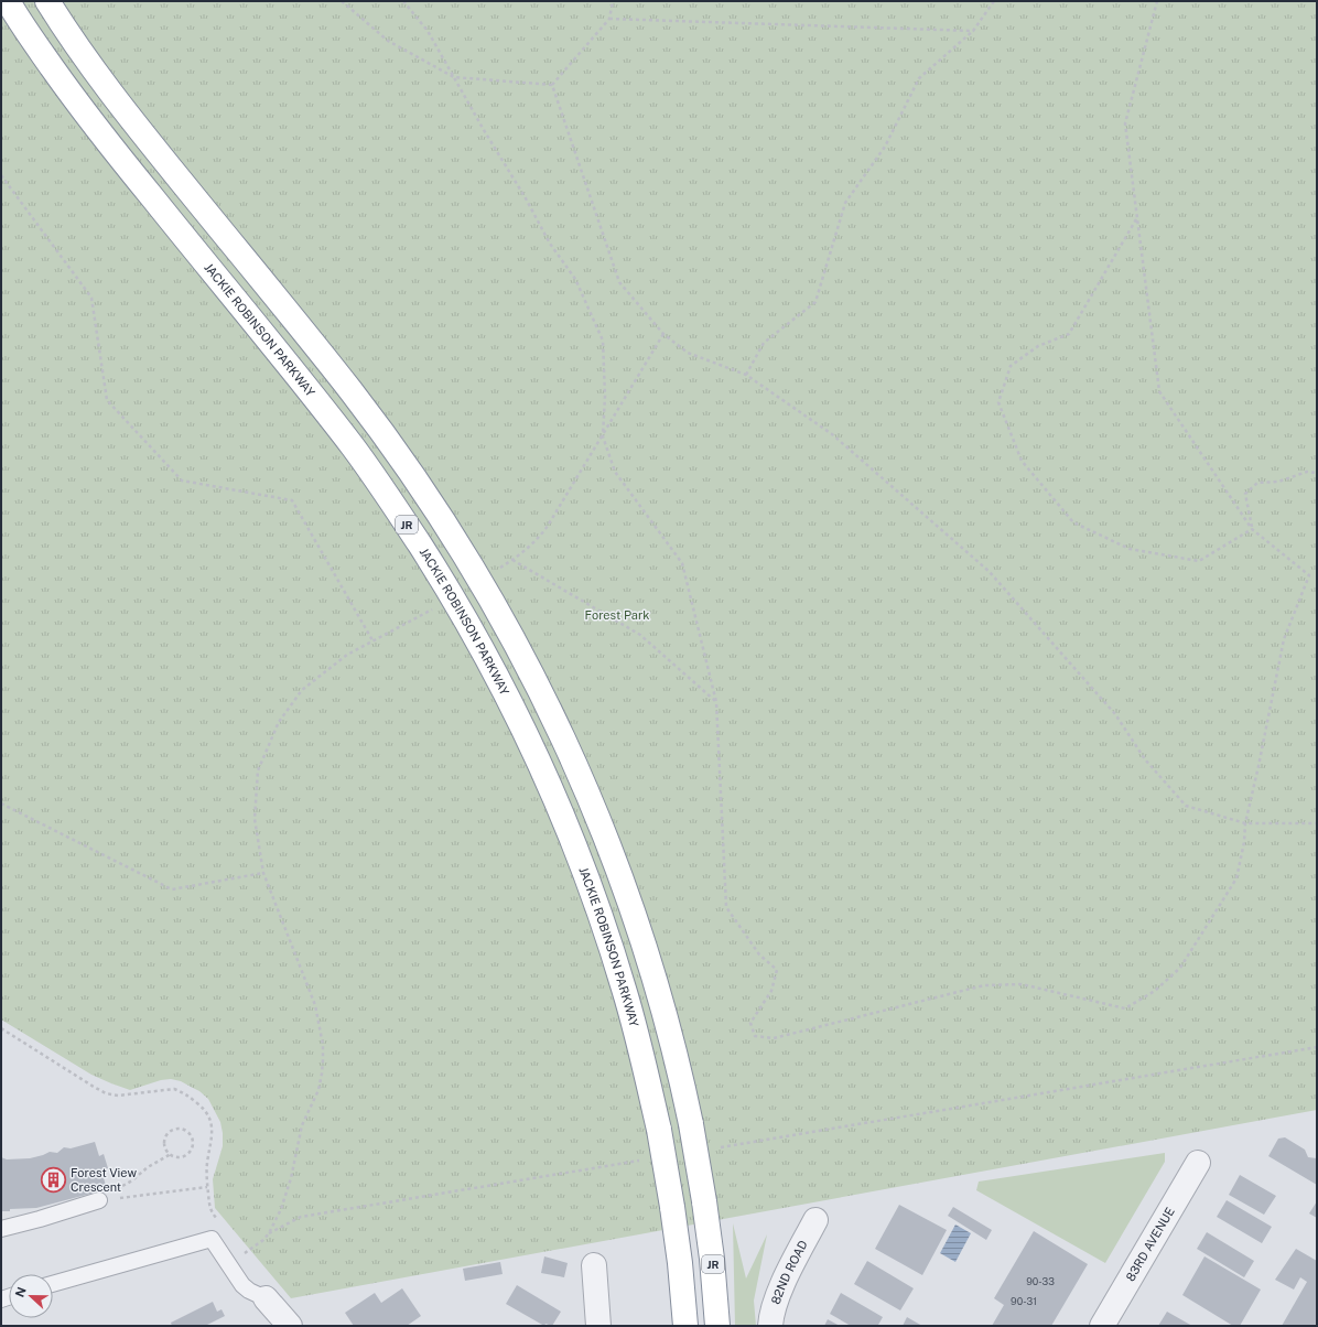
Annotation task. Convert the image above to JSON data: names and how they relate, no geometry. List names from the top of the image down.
{
  "streets": {
    "highway": ["JACKIE ROBINSON PARKWAY", "JR"],
    "street": ["83RD AVENUE", "82ND ROAD"]
  },
  "parks": ["Forest Park"],
  "places": {
    "building": ["Forest View Crescent"]
  },
  "house_numbers": ["90-33", "90-31"],
  "north": "left"
}
